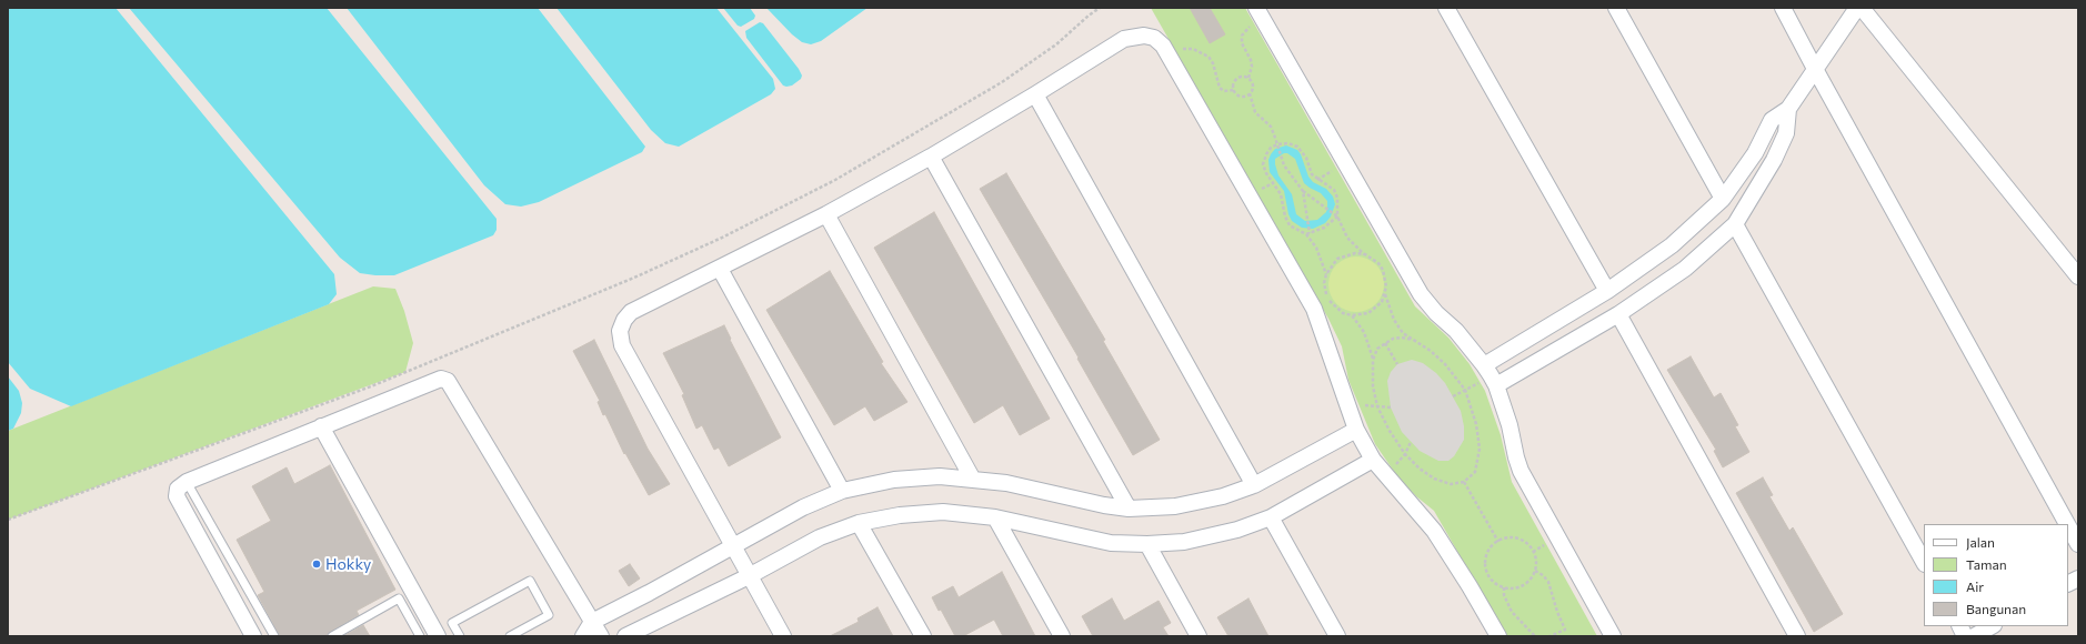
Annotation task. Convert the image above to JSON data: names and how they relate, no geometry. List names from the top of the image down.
{
  "places": ["Hokky"],
  "legend": [
    "Jalan",
    "Taman",
    "Air",
    "Bangunan"
  ]
}
